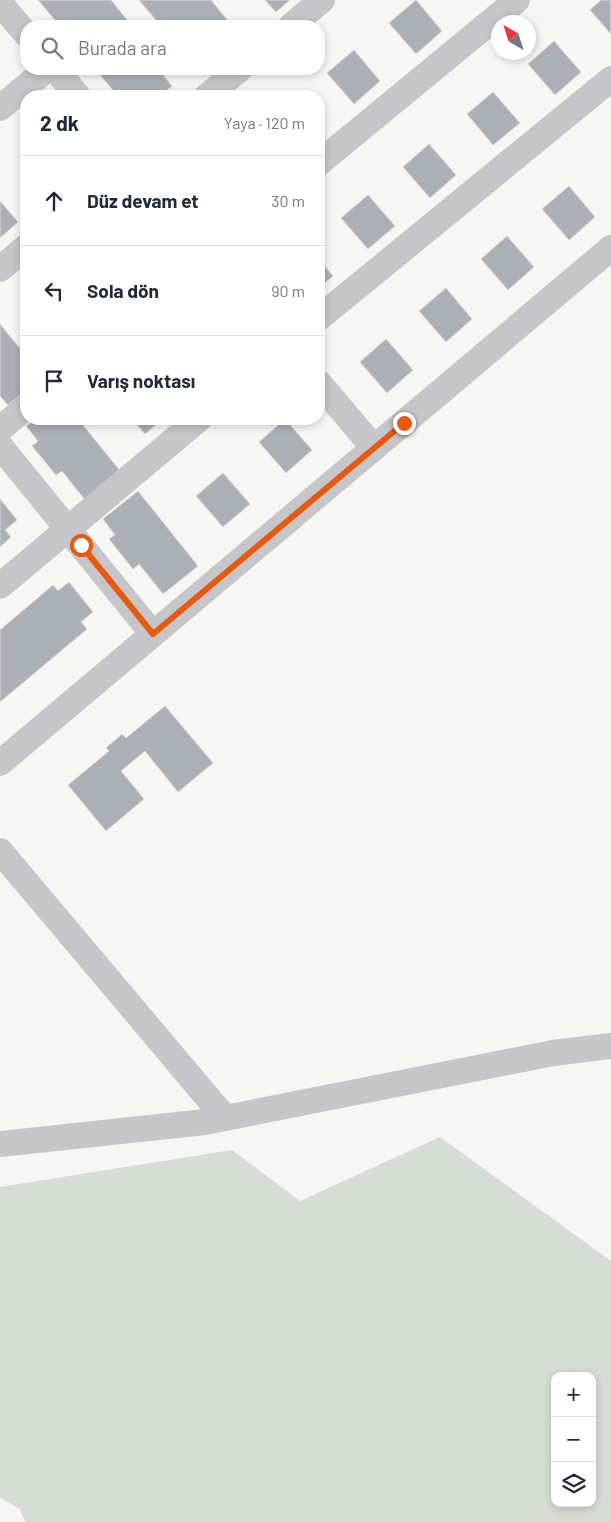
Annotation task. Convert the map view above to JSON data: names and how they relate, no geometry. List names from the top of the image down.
{
  "north": "top left",
  "page": {
    "search": "Burada ara",
    "heading": ["2 dk", "Yaya · 120 m"],
    "list": [
      ["Düz devam et", "30 m"],
      ["Sola dön", "90 m"],
      "Varış noktası"
    ],
    "map_buttons": ["+", "−"]
  }
}
